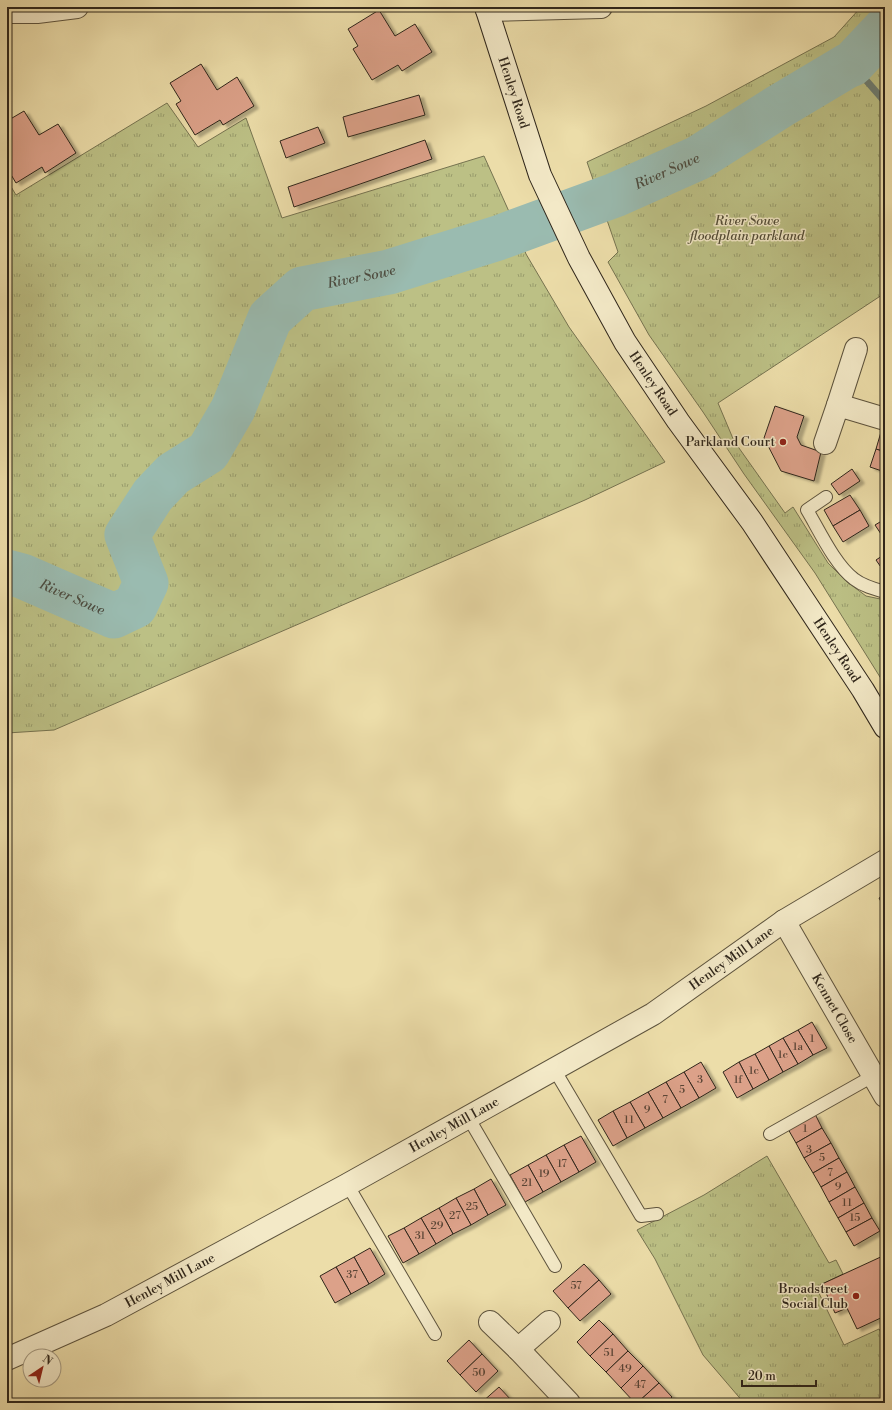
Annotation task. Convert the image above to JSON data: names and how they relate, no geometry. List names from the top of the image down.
{
  "streets": {
    "street": ["Henley Road", "Henley Mill Lane", "Kennet Close"]
  },
  "crossings": [
    ["Henley Mill Lane", "Kennet Close"]
  ],
  "water": ["River Sowe"],
  "parks": ["River Sowe floodplain parkland"],
  "places": ["Parkland Court", "Broadstreet Social Club"],
  "house_numbers": [
    "1",
    "1a",
    "1c",
    "1e",
    "3",
    "1f",
    "5",
    "7",
    "9",
    "11",
    "1",
    "3",
    "5",
    "17",
    "7",
    "19",
    "21",
    "9",
    "11",
    "25",
    "27",
    "15",
    "29",
    "31",
    "37",
    "57",
    "51",
    "49",
    "50",
    "47"
  ],
  "scale_bar": "20 m",
  "north": "top right"
}
